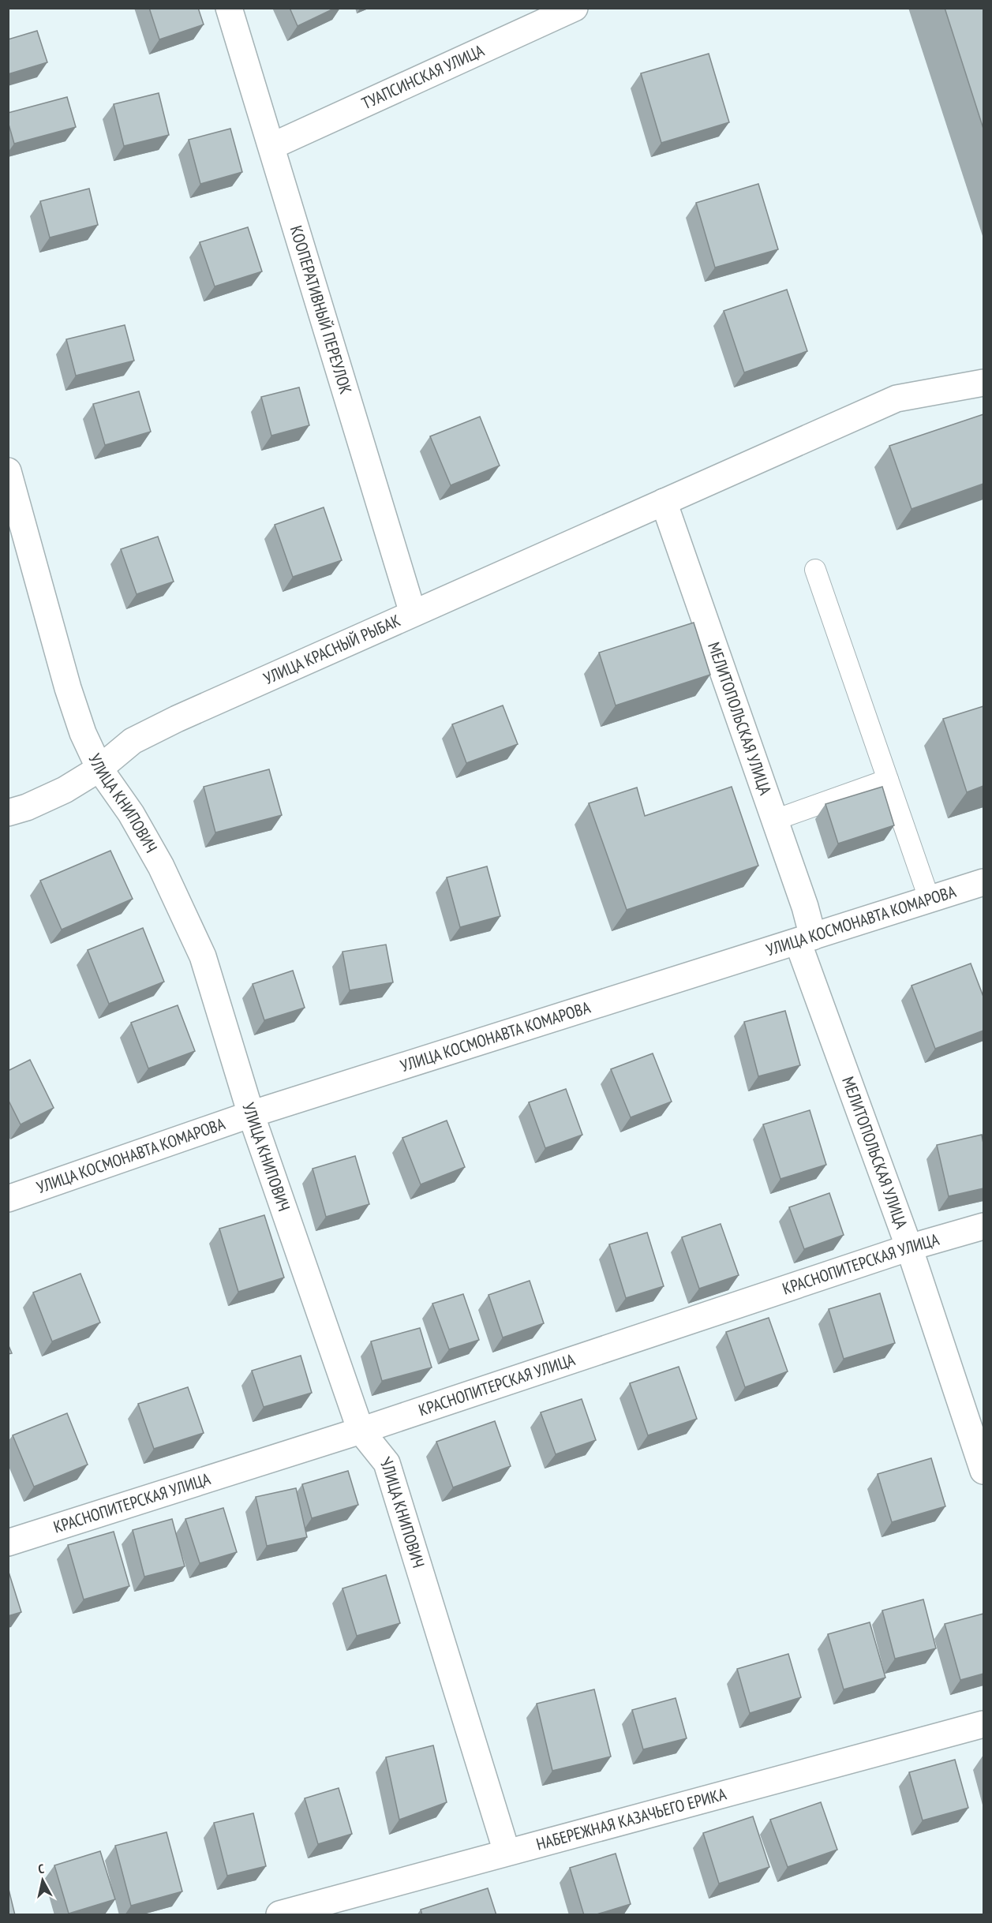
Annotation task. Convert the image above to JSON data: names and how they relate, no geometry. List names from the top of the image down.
{
  "streets": {
    "street": [
      "ТУАПСИНСКАЯ УЛИЦА",
      "КООПЕРАТИВНЫЙ ПЕРЕУЛОК",
      "УЛИЦА КРАСНЫЙ РЫБАК",
      "МЕЛИТОПОЛЬСКАЯ УЛИЦА",
      "УЛИЦА КНИПОВИЧ",
      "УЛИЦА КОСМОНАВТА КОМАРОВА",
      "КРАСНОПИТЕРСКАЯ УЛИЦА",
      "НАБЕРЕЖНАЯ КАЗАЧЬЕГО ЕРИКА"
    ]
  },
  "crossings": [
    ["ТУАПСИНСКАЯ УЛИЦА", "КООПЕРАТИВНЫЙ ПЕРЕУЛОК"],
    ["КООПЕРАТИВНЫЙ ПЕРЕУЛОК", "УЛИЦА КРАСНЫЙ РЫБАК"],
    ["УЛИЦА КРАСНЫЙ РЫБАК", "МЕЛИТОПОЛЬСКАЯ УЛИЦА"],
    ["УЛИЦА КРАСНЫЙ РЫБАК", "УЛИЦА КНИПОВИЧ"],
    ["МЕЛИТОПОЛЬСКАЯ УЛИЦА", "УЛИЦА КОСМОНАВТА КОМАРОВА"],
    ["МЕЛИТОПОЛЬСКАЯ УЛИЦА", "КРАСНОПИТЕРСКАЯ УЛИЦА"],
    ["УЛИЦА КНИПОВИЧ", "УЛИЦА КОСМОНАВТА КОМАРОВА"],
    ["УЛИЦА КНИПОВИЧ", "КРАСНОПИТЕРСКАЯ УЛИЦА"],
    ["УЛИЦА КНИПОВИЧ", "НАБЕРЕЖНАЯ КАЗАЧЬЕГО ЕРИКА"]
  ],
  "north": "top"
}
